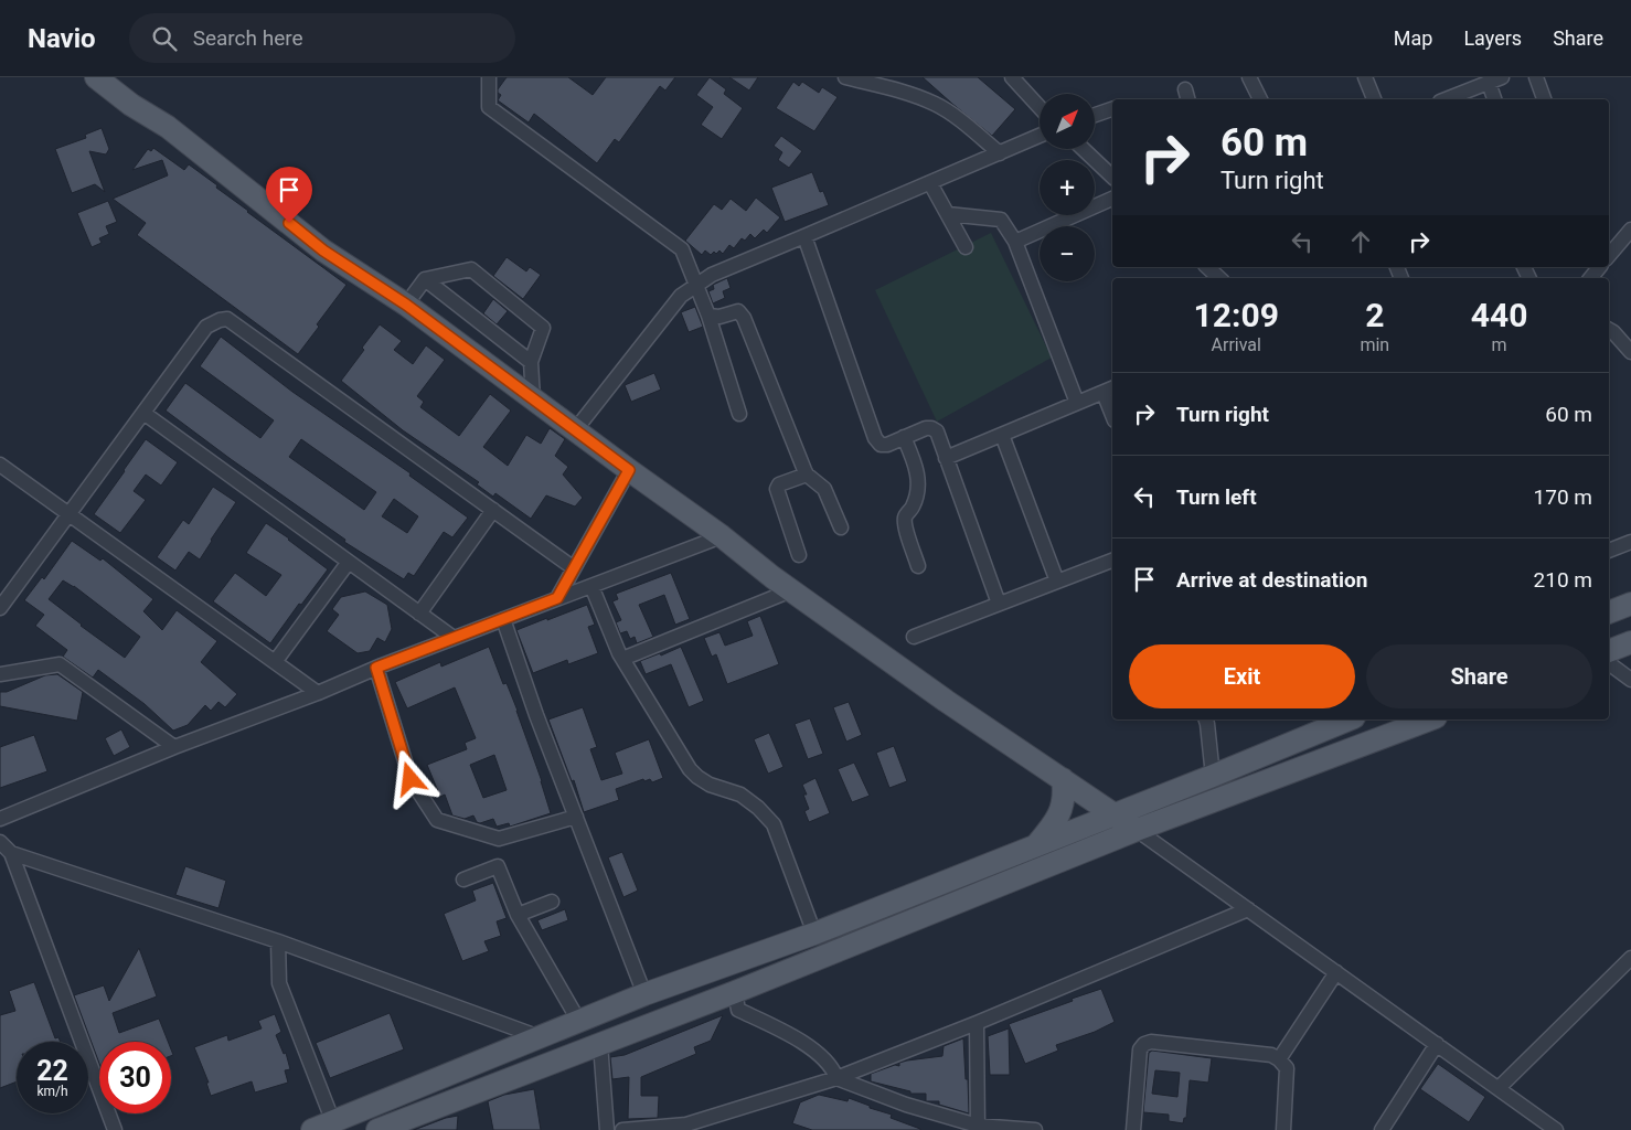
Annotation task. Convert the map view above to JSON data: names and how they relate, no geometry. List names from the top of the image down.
{
  "north": "top right",
  "page": {
    "header": "Navio",
    "search": "Search here",
    "nav": ["Map", "Layers", "Share"],
    "map_buttons": ["+", "−"],
    "turn": ["60 m", "Turn right"],
    "eta": [
      "12:09",
      "Arrival",
      "2",
      "min",
      "440",
      "m"
    ],
    "list": [
      {
        "name": "Turn right",
        "value": "60 m"
      },
      {
        "name": "Turn left",
        "value": "170 m"
      },
      {
        "name": "Arrive at destination",
        "value": "210 m"
      }
    ],
    "buttons": ["Exit", "Share"],
    "speed": "22 km/h",
    "limit": "30"
  }
}
